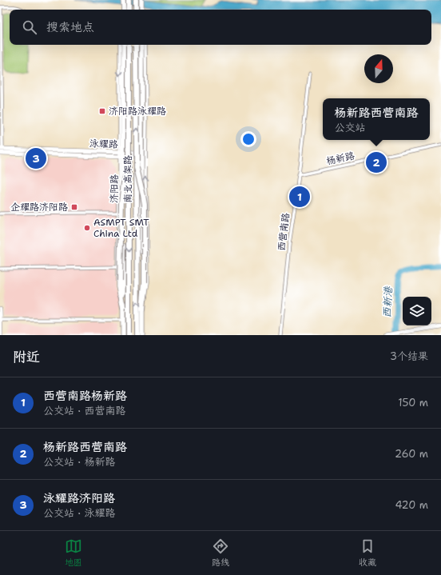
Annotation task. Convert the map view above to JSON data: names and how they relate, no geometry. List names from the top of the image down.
{
  "streets": {
    "highway": ["南北高架路"],
    "main road": ["济阳路"],
    "street": ["泳耀路", "杨新路", "西营南路"]
  },
  "crossings": [
    ["泳耀路", "济阳路"],
    ["杨新路", "西营南路"]
  ],
  "water": ["西新港"],
  "places": {
    "transit": ["济阳路泳耀路", "企耀路济阳路"],
    "other": ["ASMPT SMT China Ltd"]
  },
  "north": "top",
  "page": {
    "search": "搜索地点",
    "popup": ["杨新路西营南路", "公交站"],
    "pins": ["3", "2", "1"],
    "heading": ["附近", "3个结果"],
    "list": [
      {
        "mark": "1",
        "name": "西营南路杨新路",
        "note": "公交站 · 西营南路",
        "value": "150 m"
      },
      {
        "mark": "2",
        "name": "杨新路西营南路",
        "note": "公交站 · 杨新路",
        "value": "260 m"
      },
      {
        "mark": "3",
        "name": "泳耀路济阳路",
        "note": "公交站 · 泳耀路",
        "value": "420 m"
      }
    ],
    "nav": ["地图", "路线", "收藏"]
  }
}
